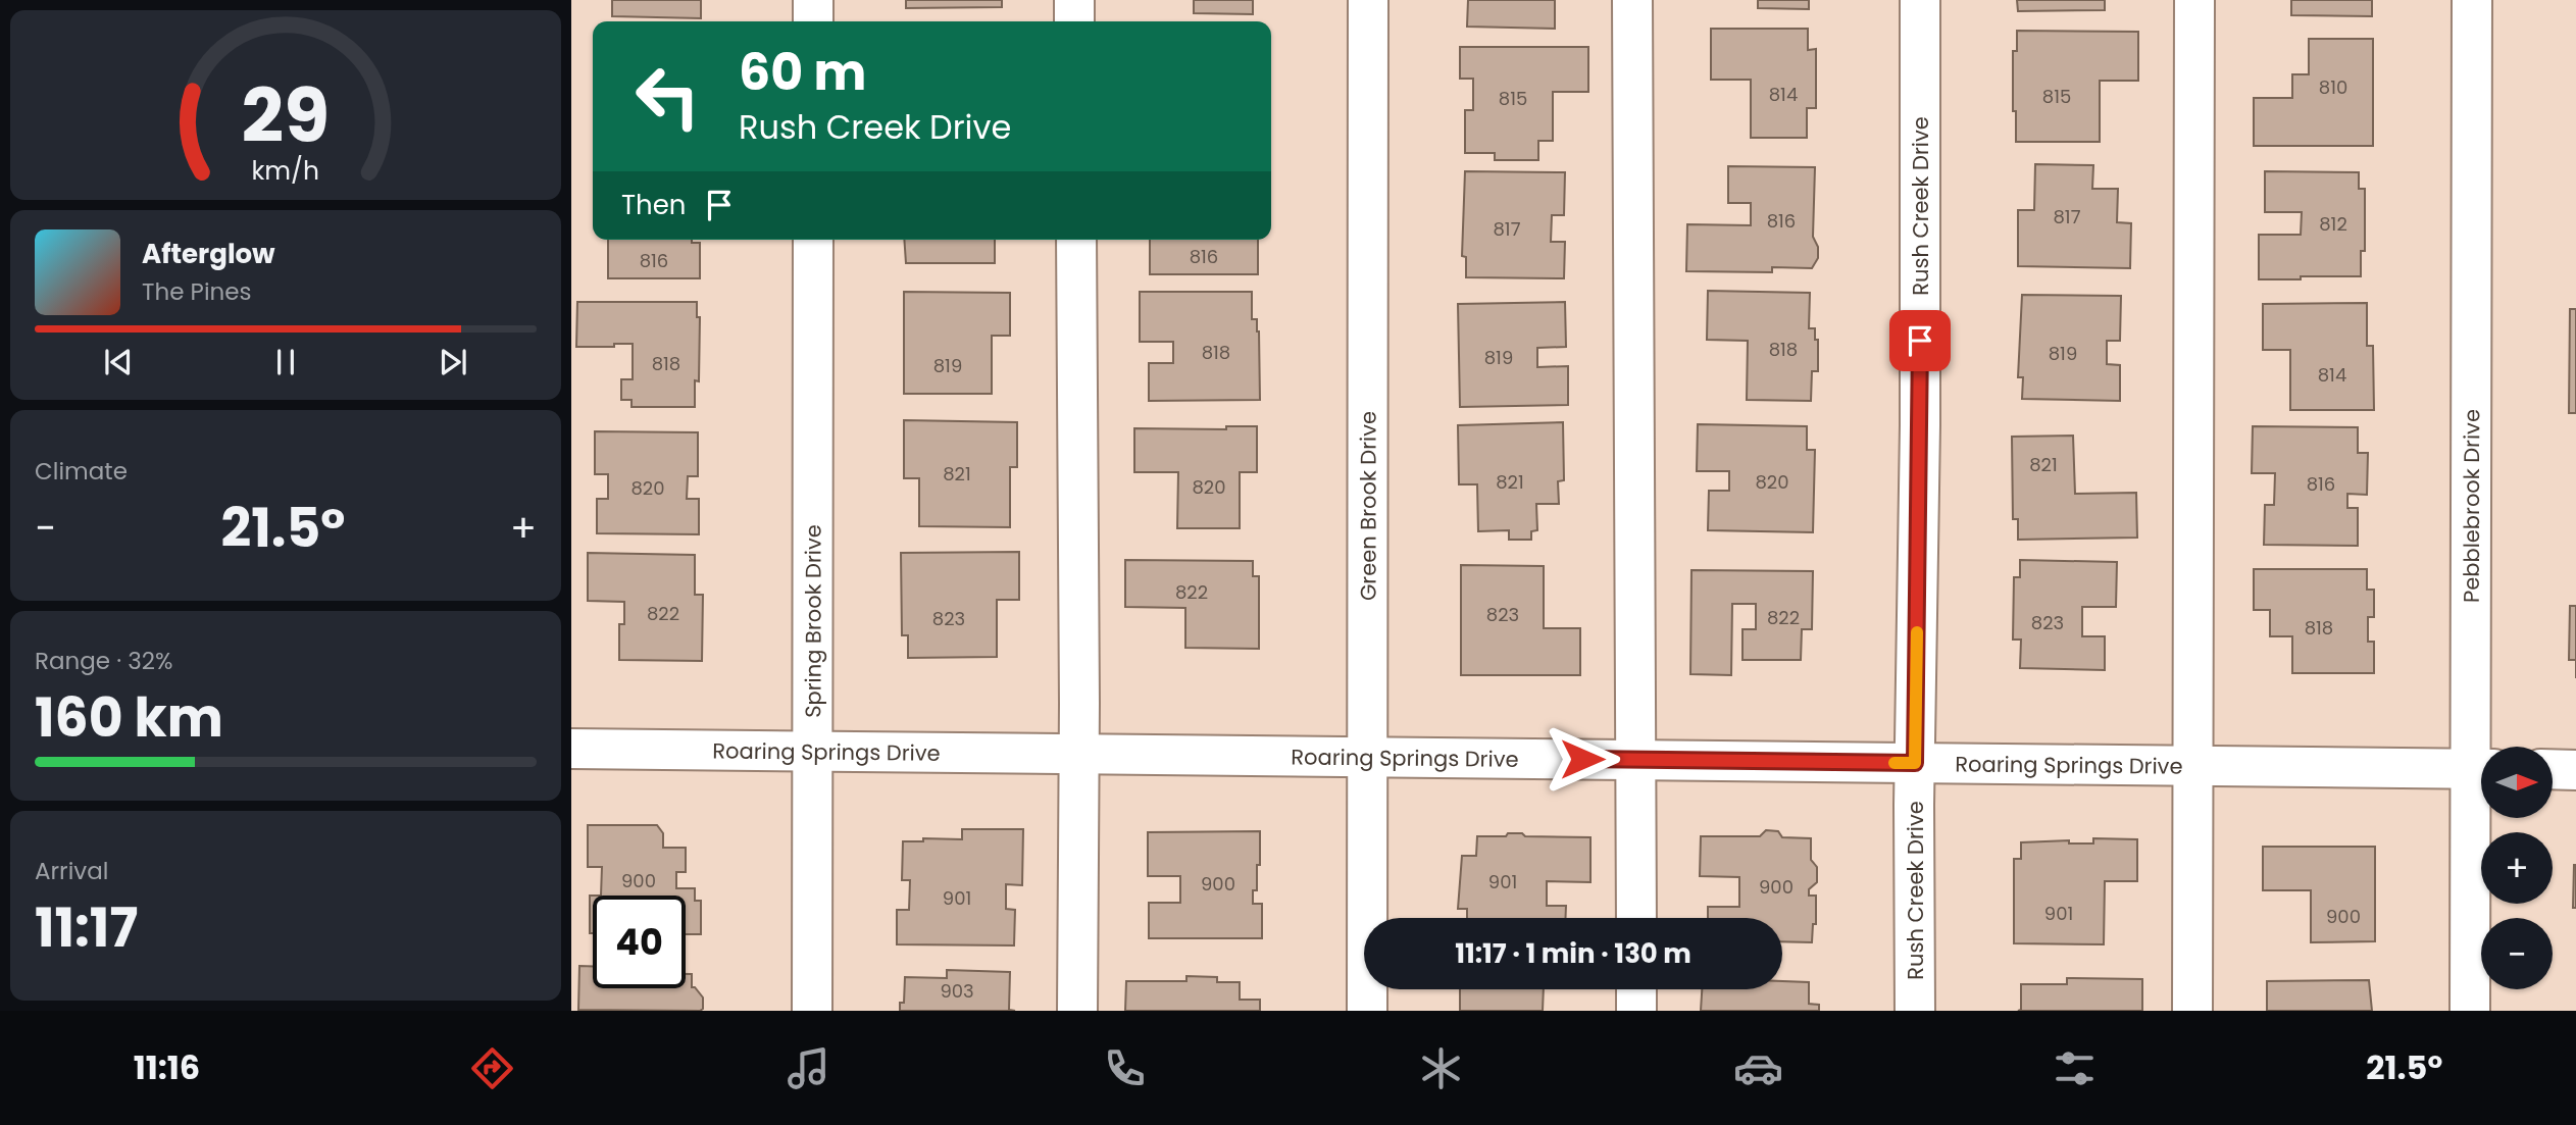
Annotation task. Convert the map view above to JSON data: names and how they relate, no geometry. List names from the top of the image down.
{
  "streets": {
    "street": [
      "Rush Creek Drive",
      "Pebblebrook Drive",
      "Green Brook Drive",
      "Spring Brook Drive",
      "Roaring Springs Drive"
    ]
  },
  "crossings": [
    ["Rush Creek Drive", "Roaring Springs Drive"],
    ["Green Brook Drive", "Roaring Springs Drive"],
    ["Spring Brook Drive", "Roaring Springs Drive"]
  ],
  "house_numbers": [
    "810",
    "814",
    "815",
    "815",
    "817",
    "816",
    "812",
    "817",
    "816",
    "816",
    "818",
    "818",
    "819",
    "819",
    "818",
    "819",
    "814",
    "821",
    "821",
    "821",
    "820",
    "816",
    "820",
    "820",
    "822",
    "822",
    "823",
    "822",
    "823",
    "823",
    "818",
    "900",
    "901",
    "900",
    "900",
    "901",
    "901",
    "900",
    "903"
  ],
  "north": "right",
  "page": {
    "turn": ["60 m", "Rush Creek Drive"],
    "then": "Then",
    "song": ["Afterglow", "The Pines"],
    "tile": [
      "Climate",
      ["Range · 32%", "160 km"],
      ["Arrival", "11:17"]
    ],
    "heat": ["−", "21.5°", "+"],
    "map_buttons": ["+", "−"],
    "limit": "40",
    "trip": "11:17 · 1 min · 130 m",
    "tabs": ["11:16", "21.5°"],
    "gauge": ["29", "km/h"]
  }
}
